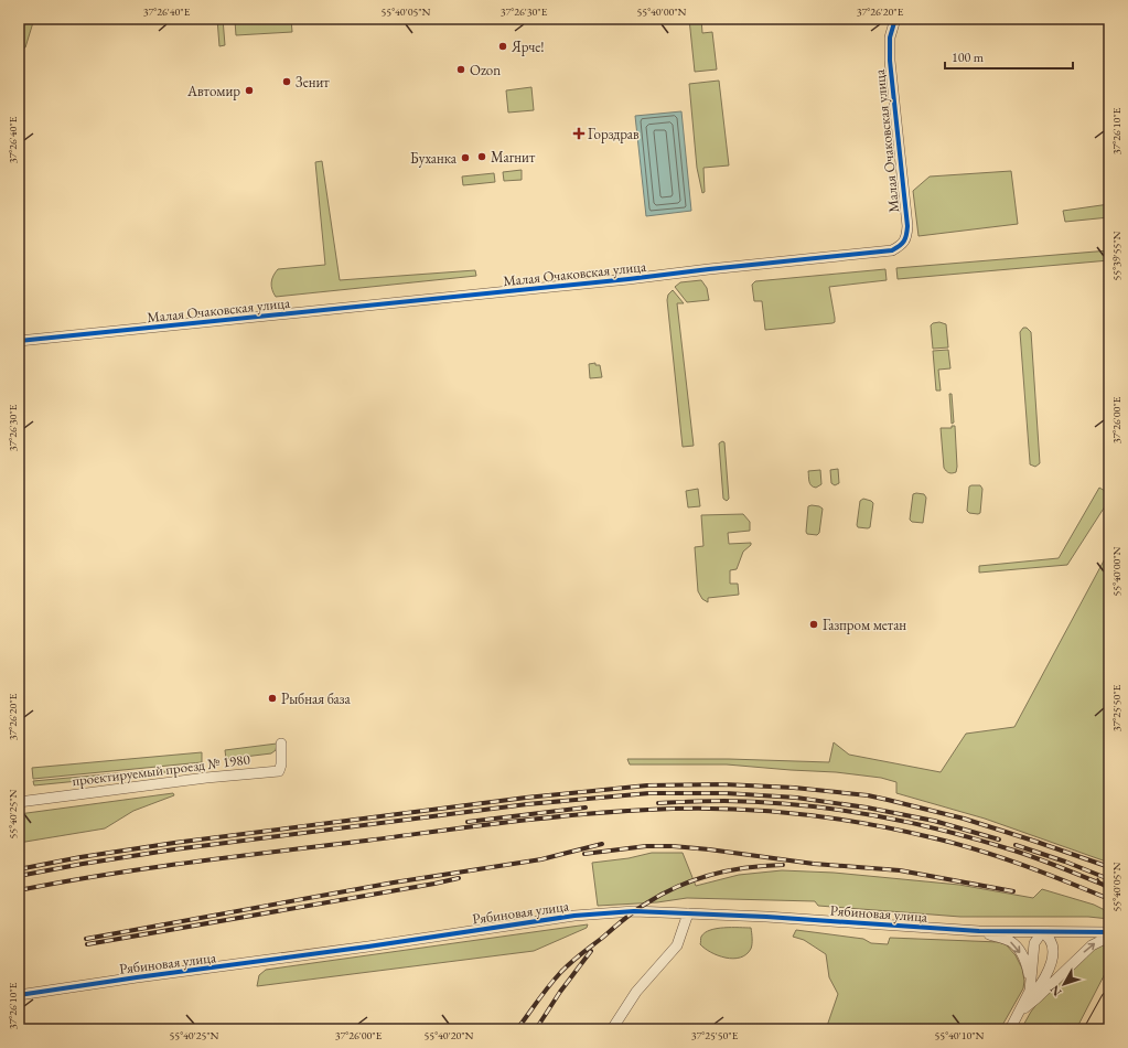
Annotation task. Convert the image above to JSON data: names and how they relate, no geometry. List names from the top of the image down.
{
  "streets": {
    "street": ["Малая Очаковская улица", "проектируемый проезд № 1980", "Рябиновая улица"]
  },
  "places": {
    "other": [
      "Ярче!",
      "Ozon",
      "Зенит",
      "Автомир",
      "Магнит",
      "Буханка",
      "Газпром метан",
      "Рыбная база"
    ],
    "health": ["Горздрав"]
  },
  "scale_bar": "100 m",
  "north": "bottom left",
  "coordinates": [
    "37°26'40\"E",
    "55°40'05\"N",
    "37°26'30\"E",
    "55°40'00\"N",
    "37°26'20\"E",
    "37°26'10\"E",
    "55°39'55\"N",
    "37°26'00\"E",
    "37°25'50\"E",
    "55°40'25\"N",
    "55°40'20\"N",
    "55°40'10\"N"
  ]
}
